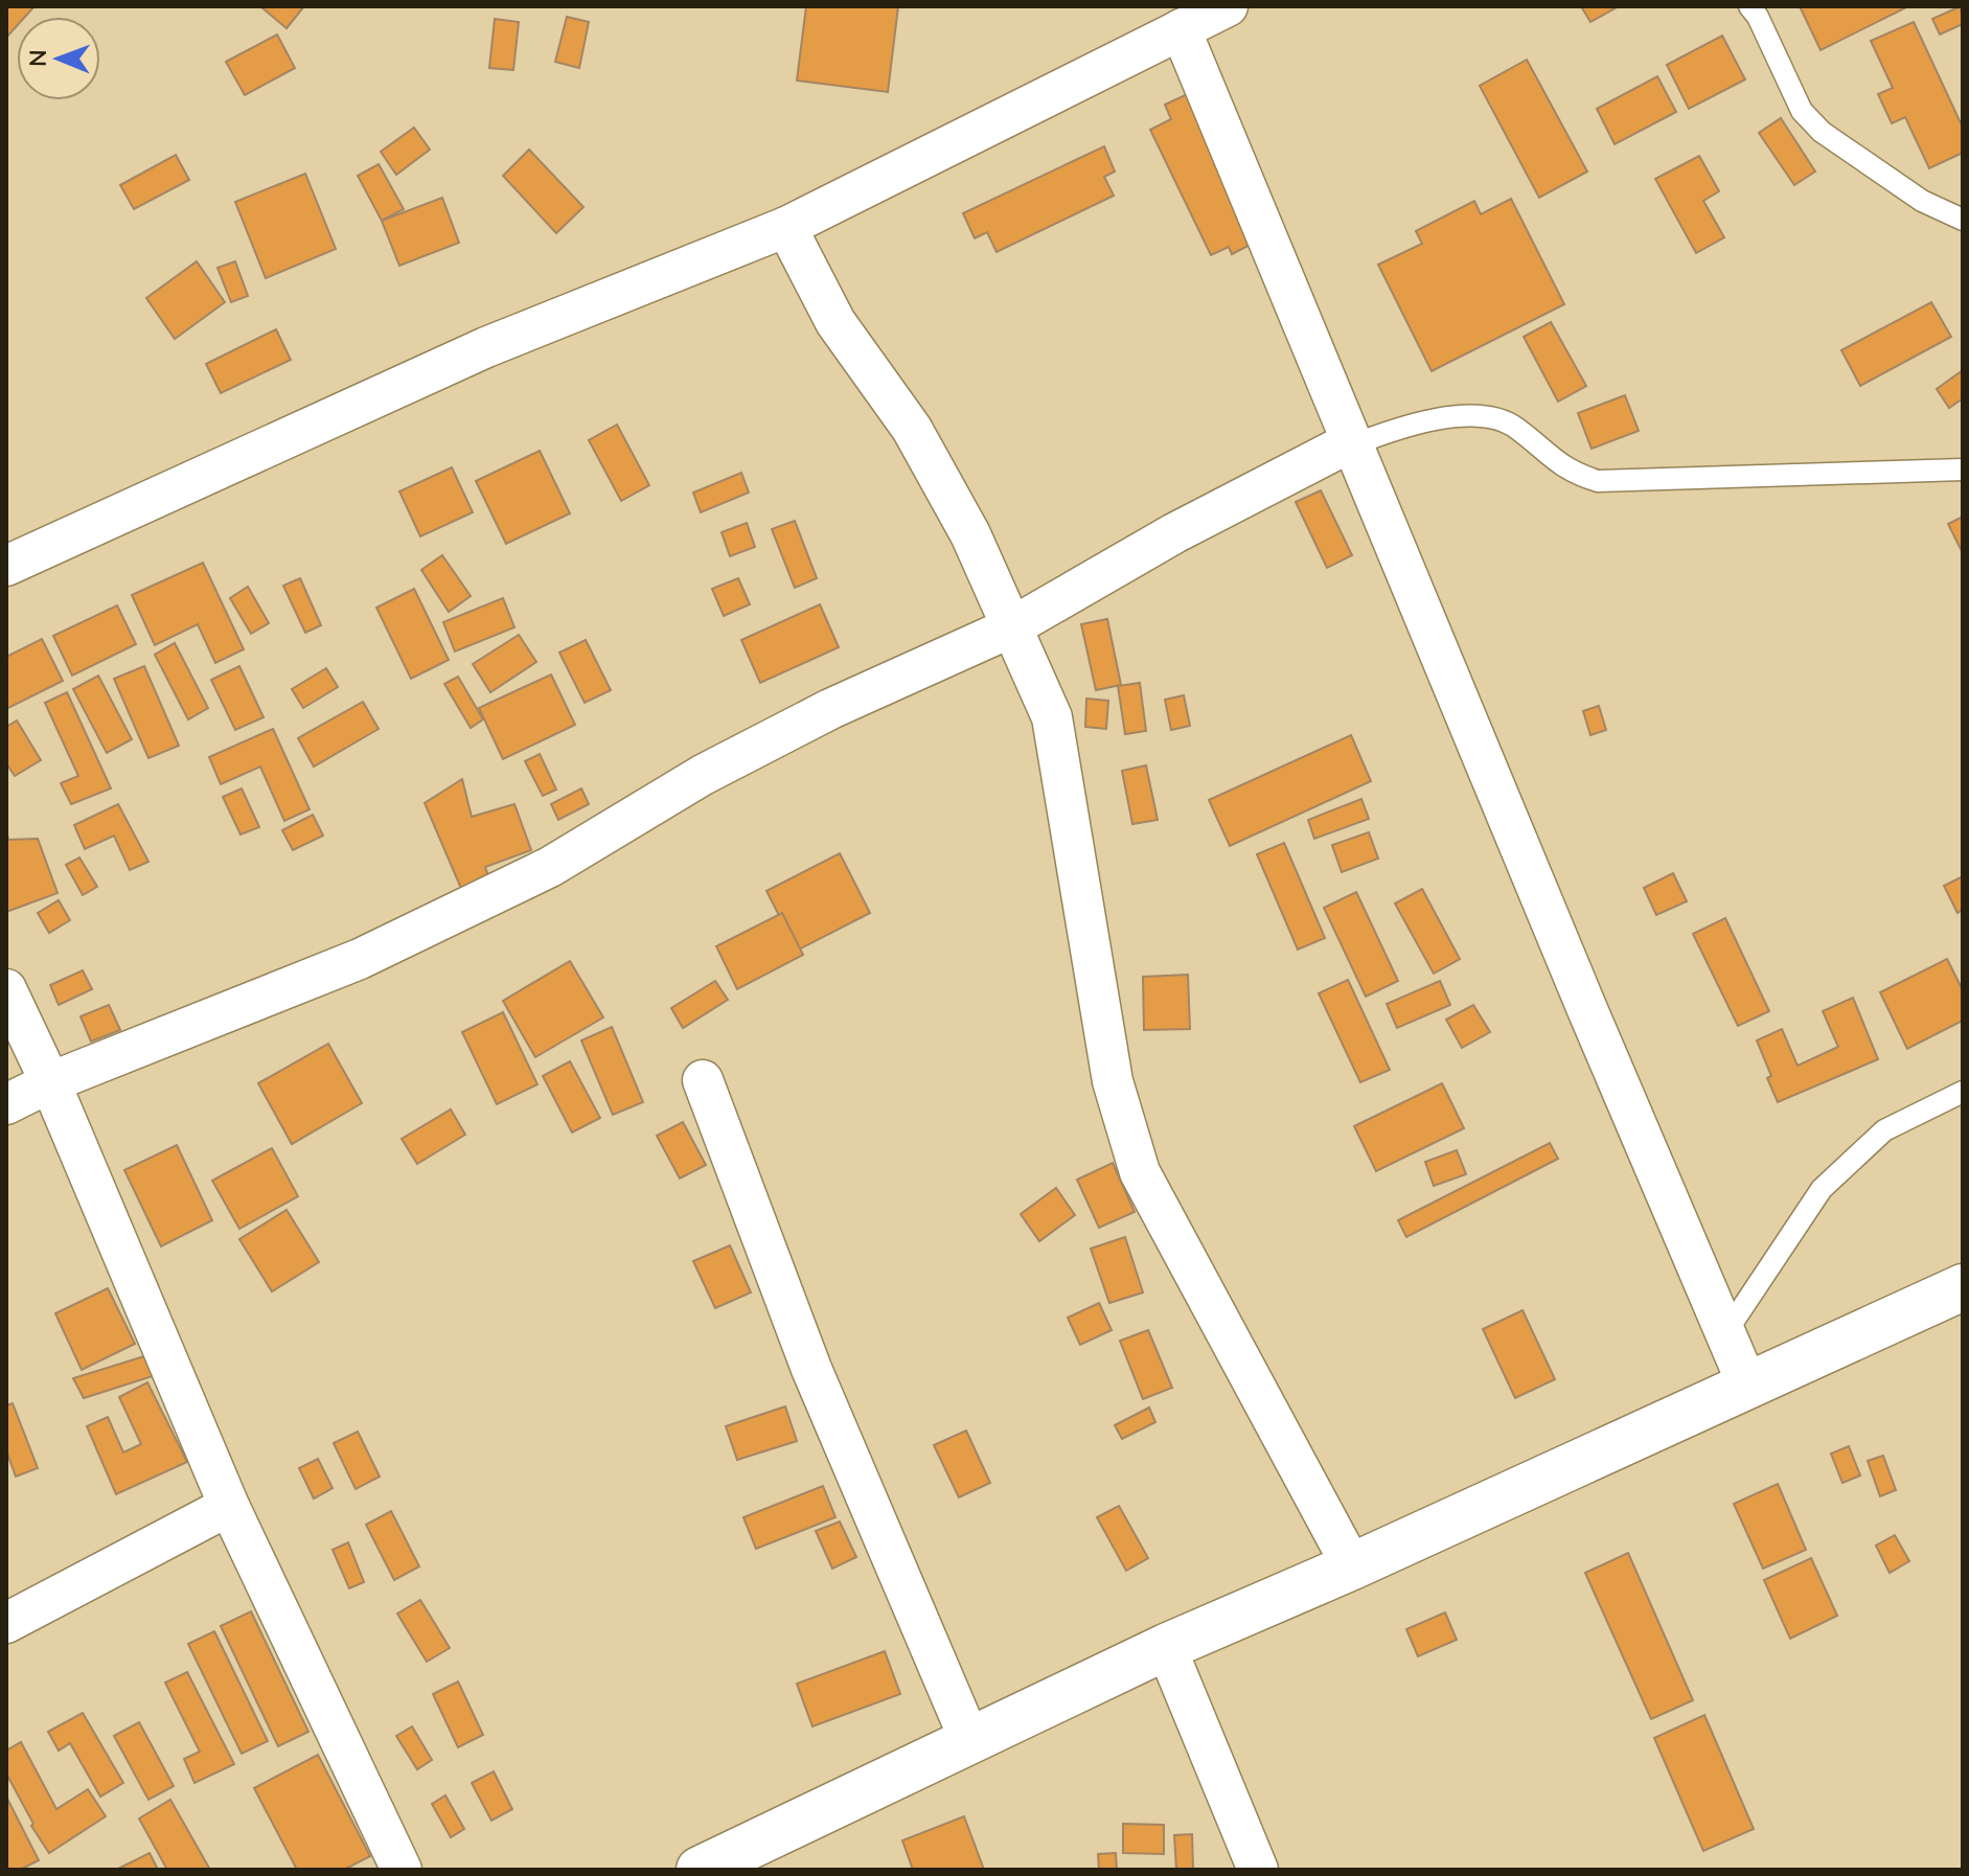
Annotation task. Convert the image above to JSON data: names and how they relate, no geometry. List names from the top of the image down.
{
  "north": "left"
}
